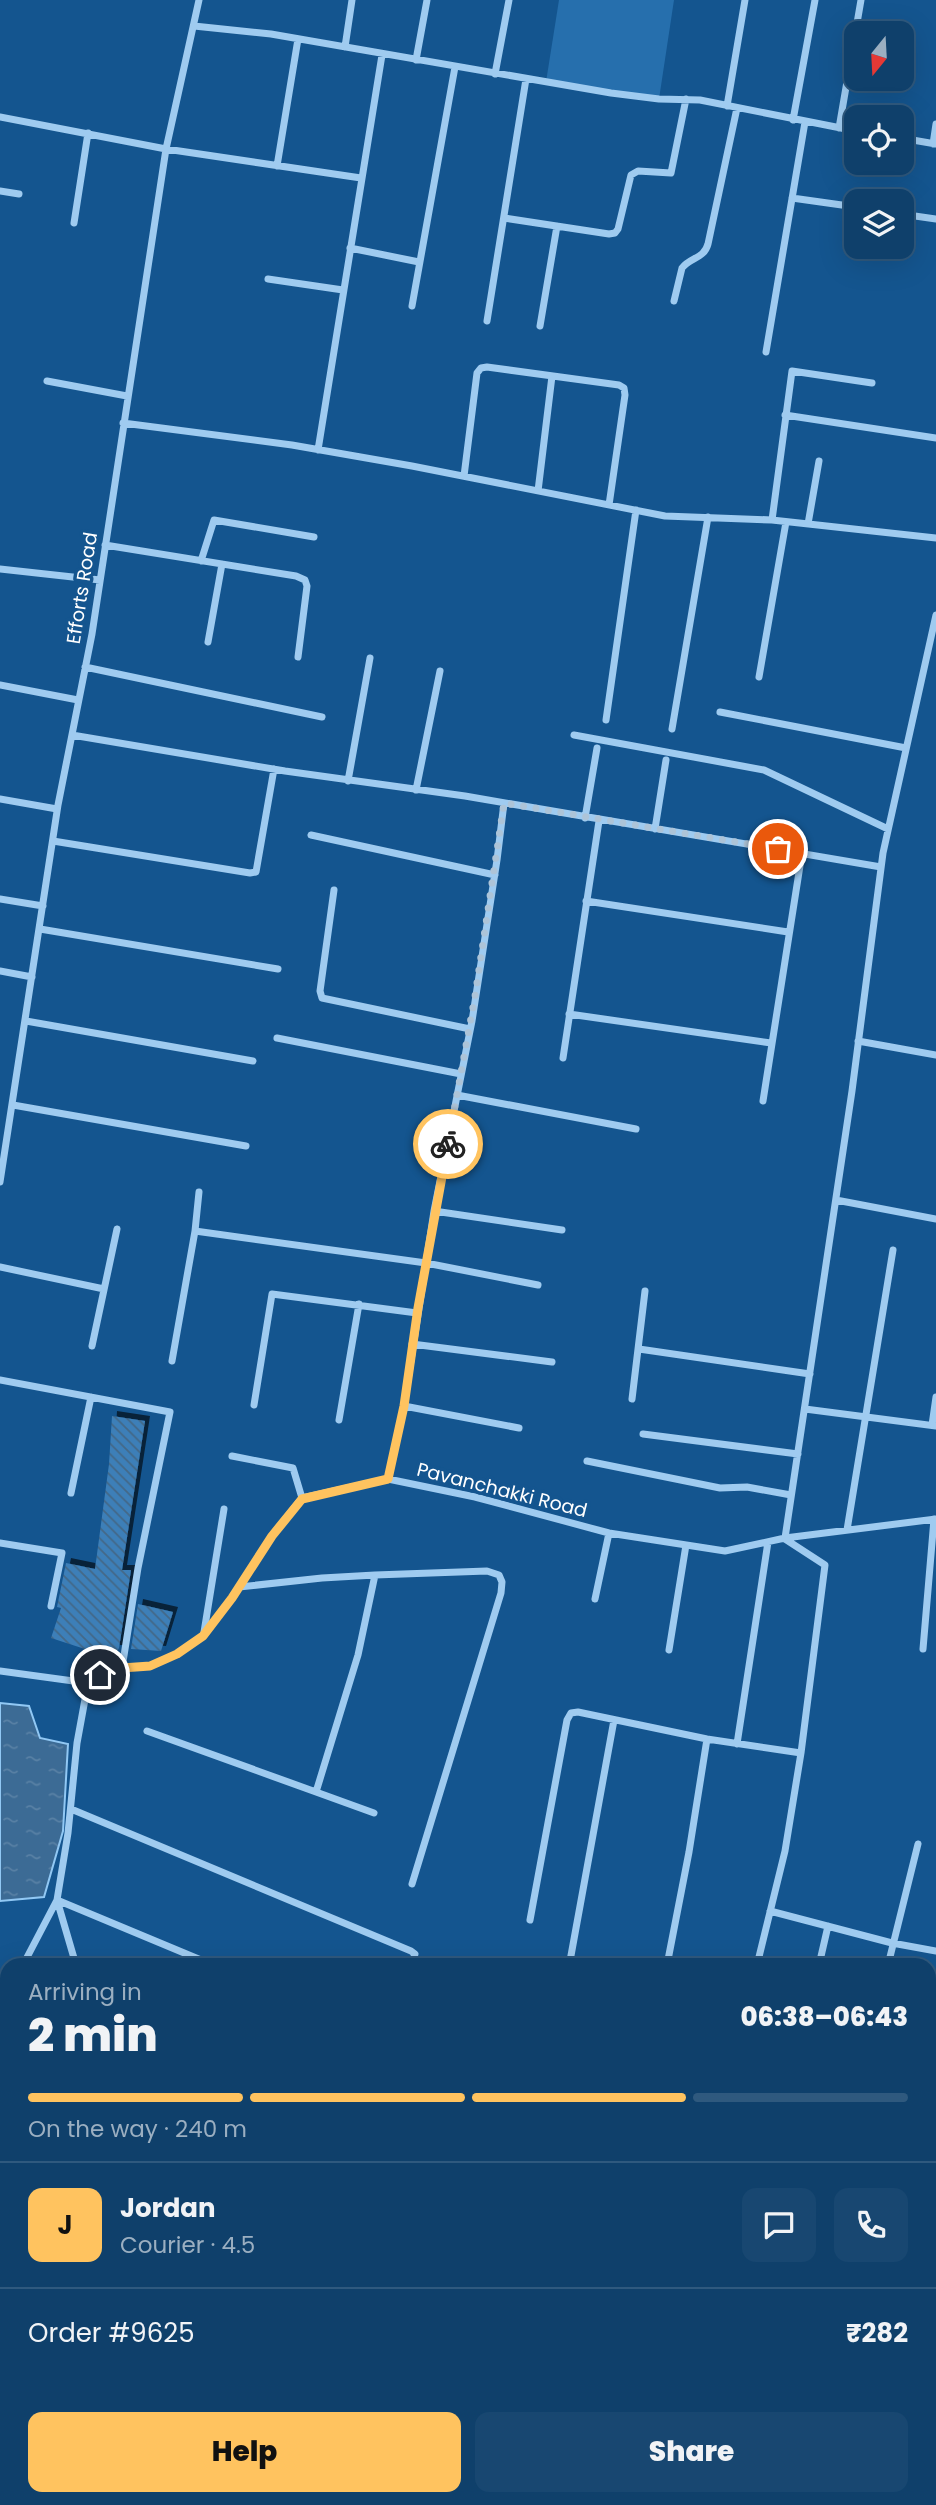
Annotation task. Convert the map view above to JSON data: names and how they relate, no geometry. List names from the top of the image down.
{
  "streets": {
    "street": ["Efforts Road", "Pavanchakki Road"]
  },
  "north": "bottom",
  "page": {
    "heading": ["2 min", "Arriving in", "06:38–06:43"],
    "panel": [
      "Jordan",
      "Courier · 4.5",
      "Order #9625",
      "₹282"
    ],
    "bar": "On the way · 240 m",
    "round": "J",
    "buttons": ["Help", "Share"]
  }
}
